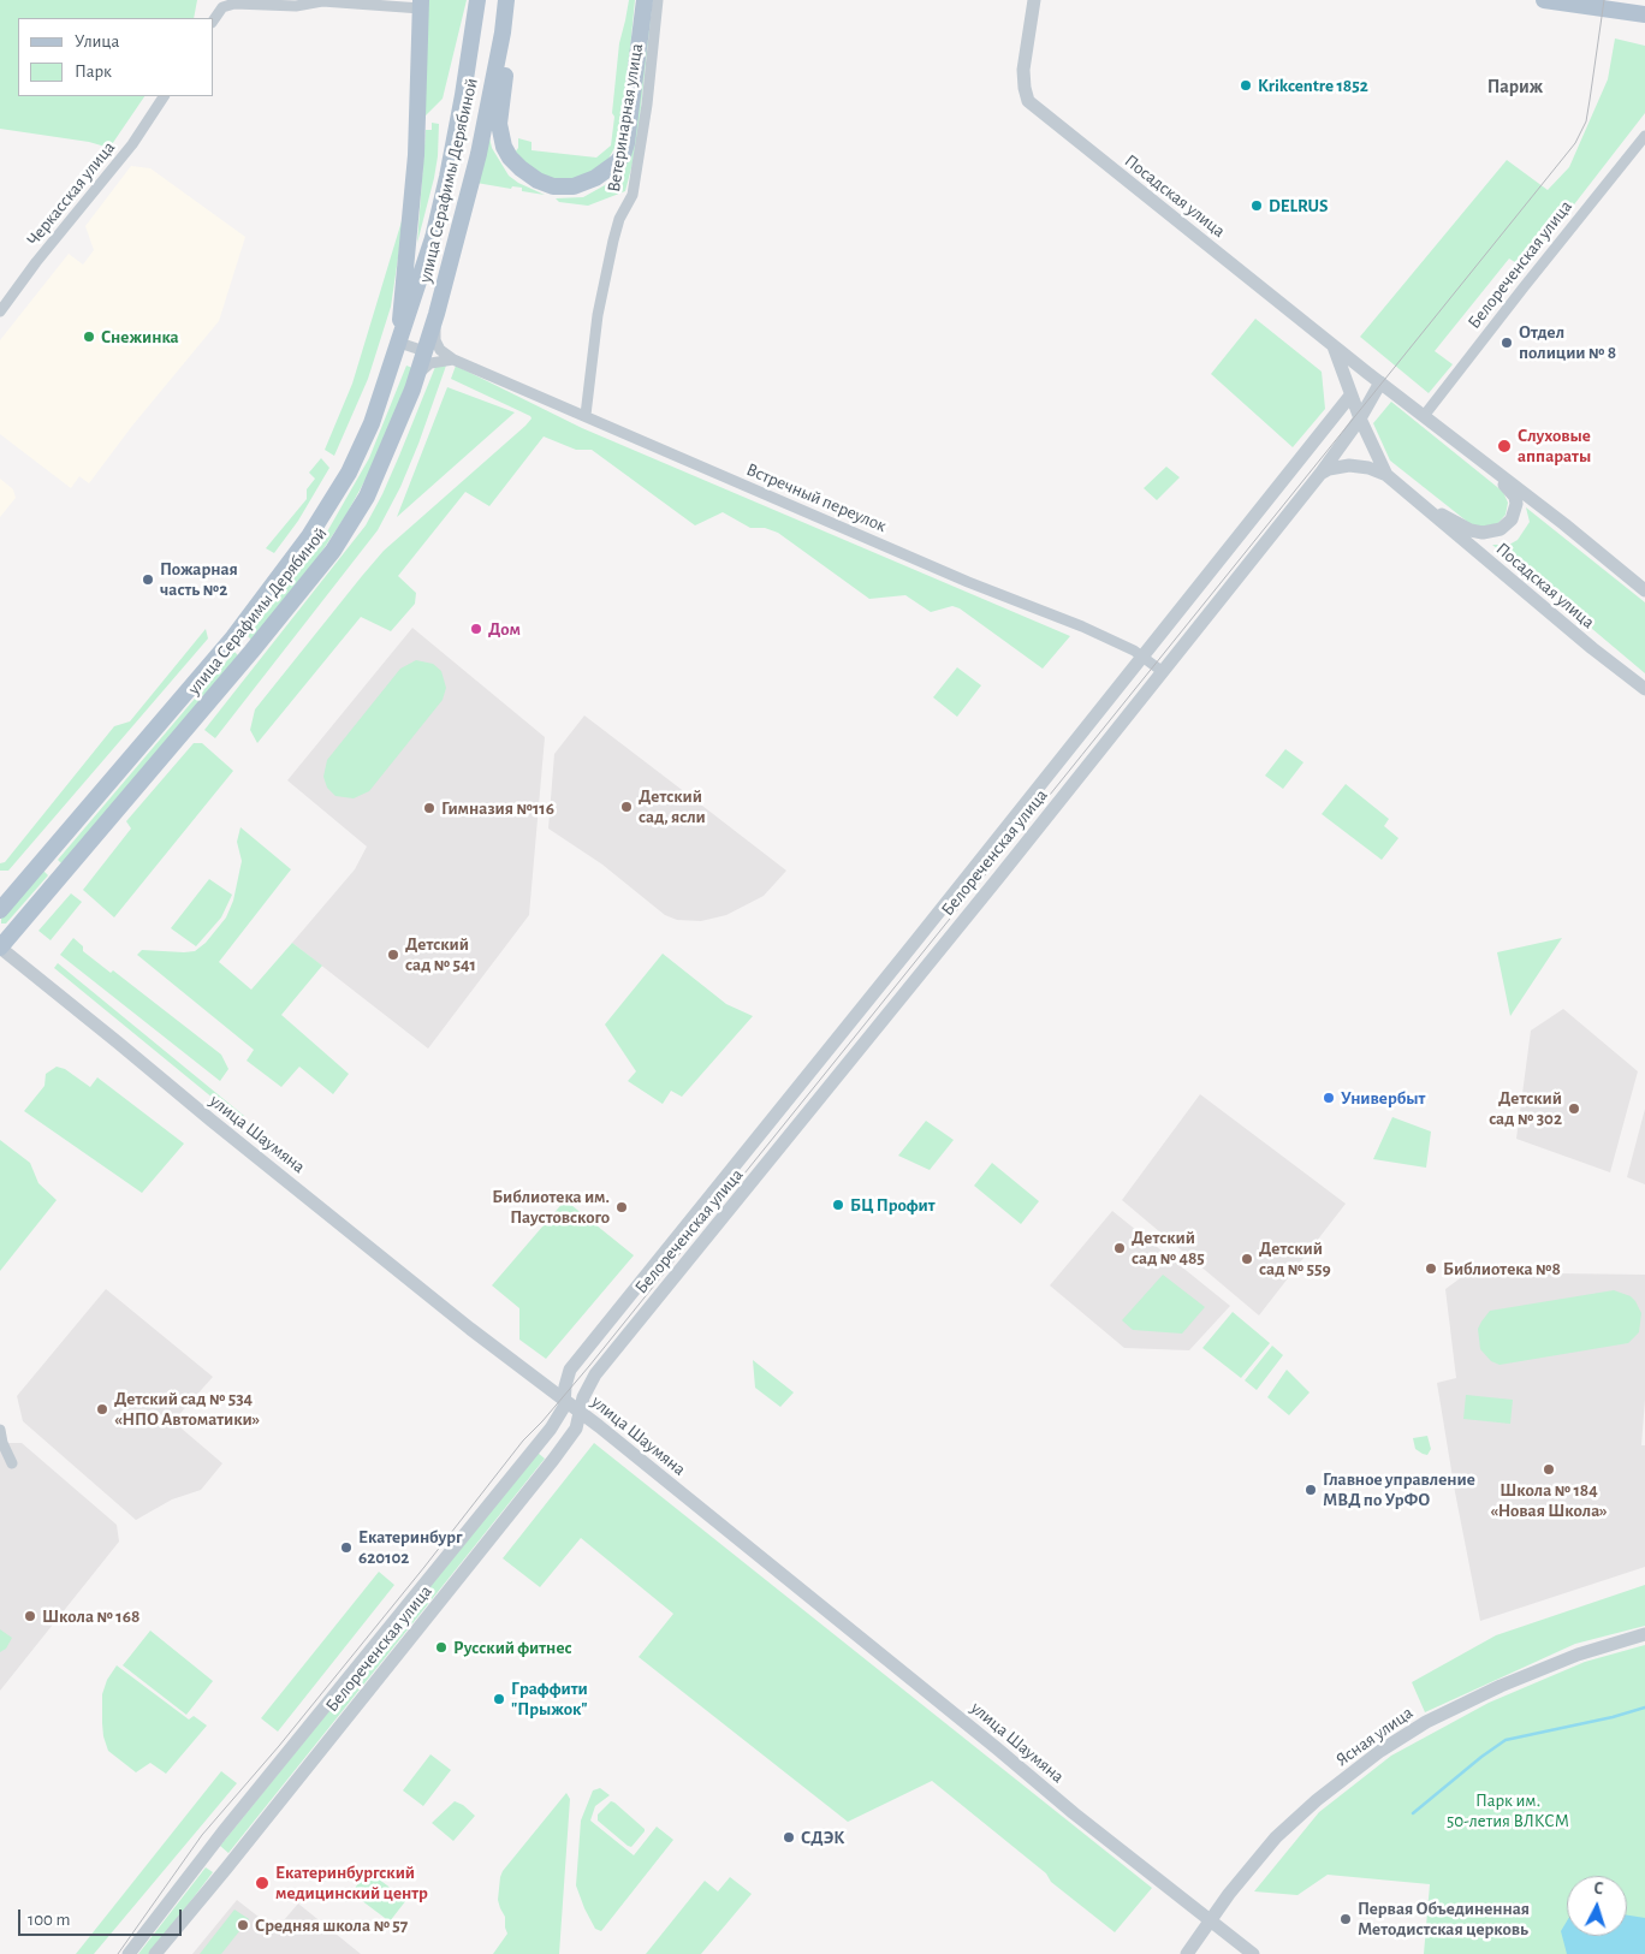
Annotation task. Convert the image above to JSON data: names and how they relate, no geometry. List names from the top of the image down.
{
  "streets": {
    "main road": ["улица Серафимы Дерябиной"],
    "street": [
      "Ветеринарная улица",
      "Черкасская улица",
      "Посадская улица",
      "Белореченская улица",
      "Встречный переулок",
      "улица Шаумяна",
      "Ясная улица"
    ]
  },
  "crossings": [
    ["Ветеринарная улица", "Встречный переулок"],
    ["улица Серафимы Дерябиной", "Встречный переулок"],
    ["улица Серафимы Дерябиной", "улица Шаумяна"],
    ["Посадская улица", "Белореченская улица"],
    ["Белореченская улица", "Встречный переулок"],
    ["Белореченская улица", "улица Шаумяна"],
    ["улица Шаумяна", "Ясная улица"]
  ],
  "districts": ["Париж"],
  "parks": ["Парк им. 50-летия ВЛКСМ"],
  "places": [
    "Krikcentre 1852",
    "DELRUS",
    "Снежинка",
    "Отдел полиции № 8",
    "Слуховые аппараты",
    "Пожарная часть №2",
    "Дом",
    "Детский сад, ясли",
    "Гимназия №116",
    "Детский сад № 541",
    "Универбыт",
    "Детский сад № 302",
    "БЦ Профит",
    "Библиотека им. Паустовского",
    "Детский сад № 485",
    "Детский сад № 559",
    "Библиотека №8",
    "Детский сад № 534 «НПО Автоматики»",
    "Школа № 184 «Новая Школа»",
    "Главное управление МВД по УрФО",
    "Екатеринбург 620102",
    "Школа № 168",
    "Русский фитнес",
    "Граффити \"Прыжок\"",
    "СДЭК",
    "Екатеринбургский медицинский центр",
    "Первая Объединенная Методистская церковь",
    "Средняя школа № 57"
  ],
  "legend": ["Улица", "Парк"],
  "scale_bar": "100 m",
  "north": "top"
}
